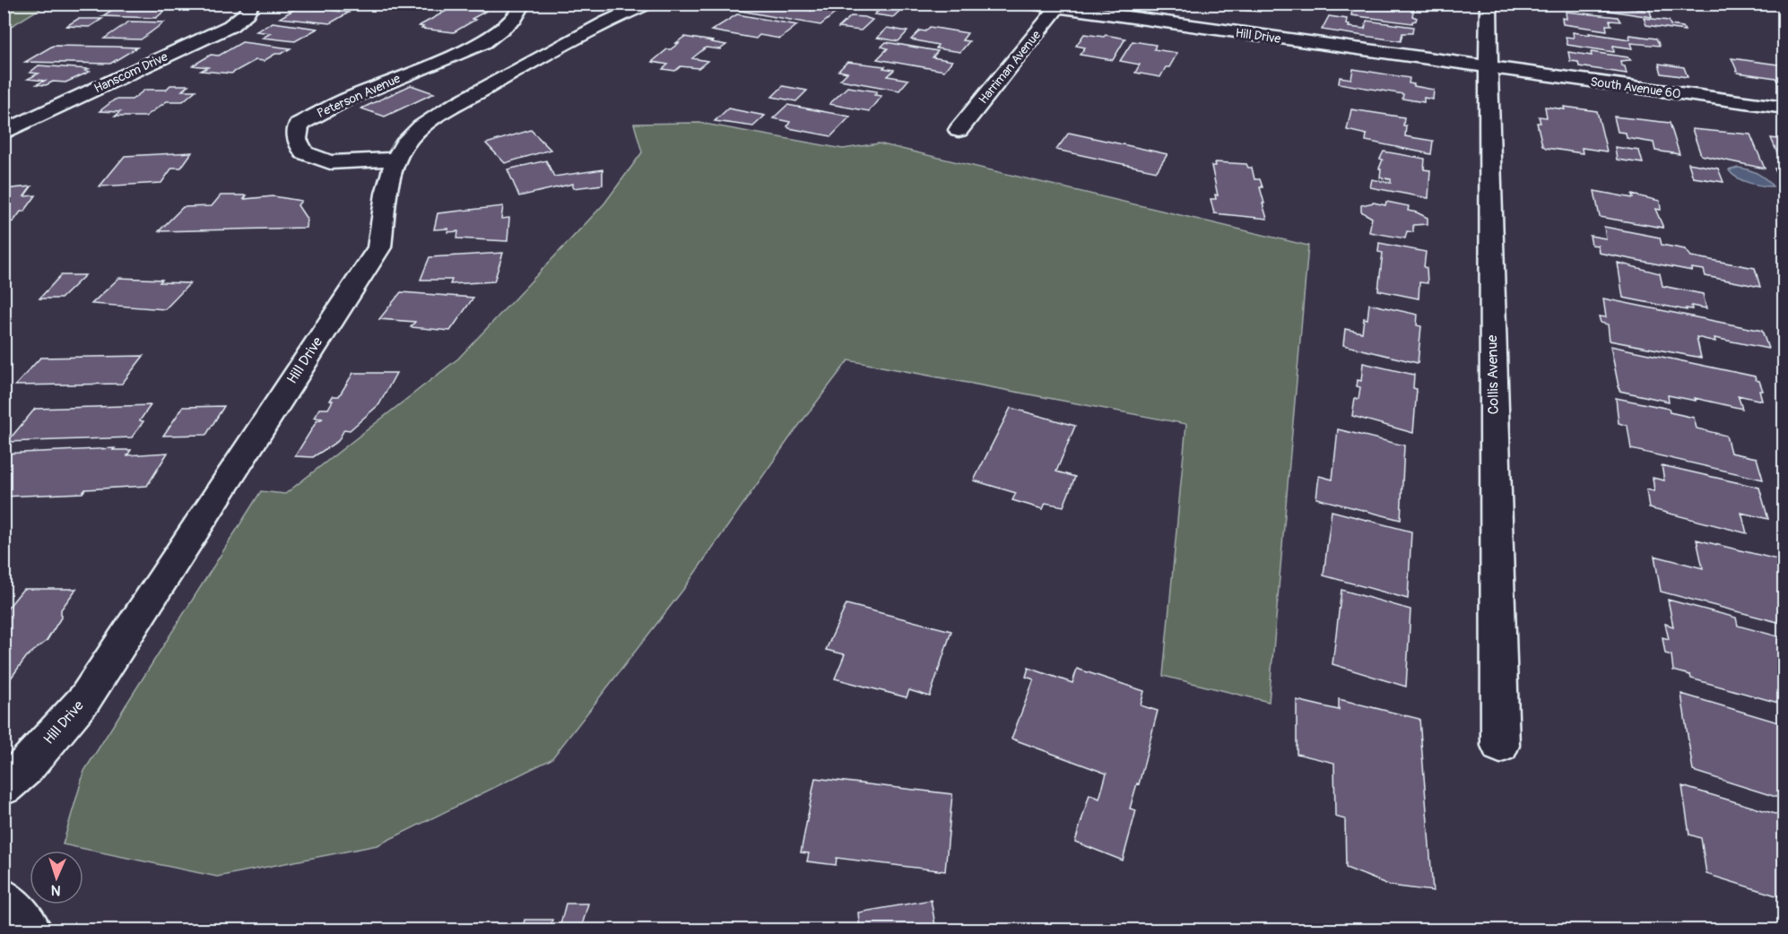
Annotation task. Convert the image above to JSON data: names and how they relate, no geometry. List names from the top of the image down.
{
  "streets": {
    "street": [
      "Hill Drive",
      "Harriman Avenue",
      "Hanscom Drive",
      "South Avenue 60",
      "Peterson Avenue",
      "Collis Avenue"
    ]
  },
  "crossings": [
    ["Hill Drive", "Harriman Avenue"],
    ["Hill Drive", "South Avenue 60"],
    ["Hill Drive", "Peterson Avenue"],
    ["Hill Drive", "Collis Avenue"],
    ["South Avenue 60", "Collis Avenue"]
  ],
  "north": "bottom"
}
